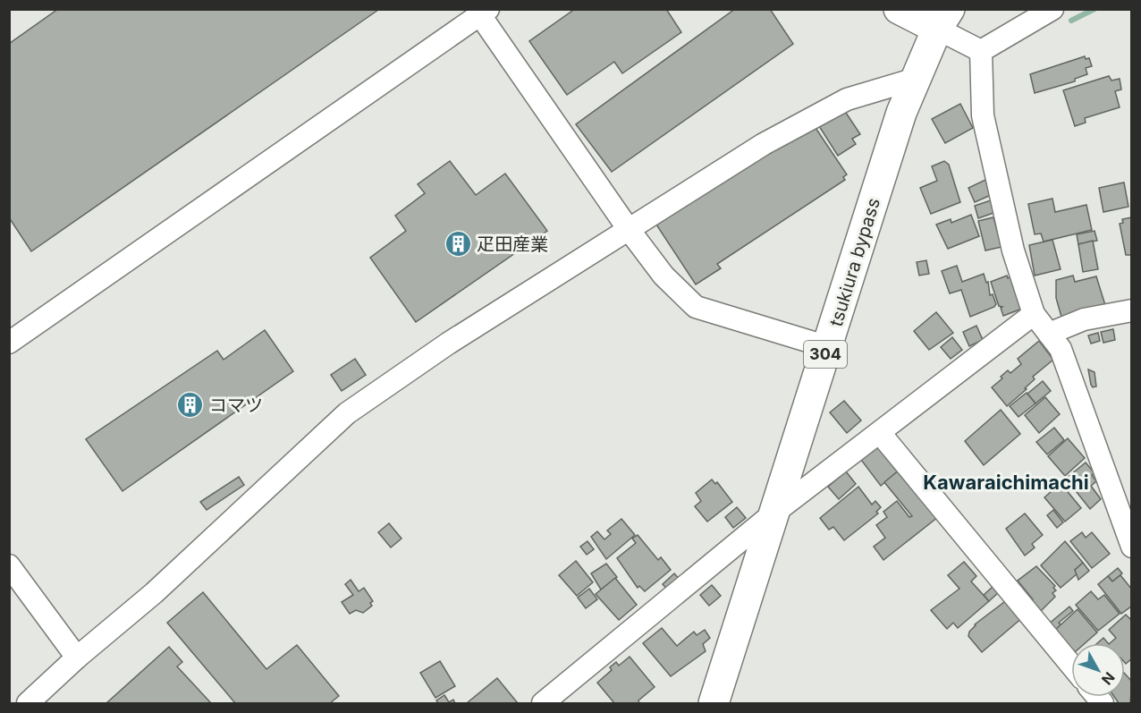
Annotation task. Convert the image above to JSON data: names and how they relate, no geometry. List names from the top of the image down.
{
  "streets": {
    "main road": ["tsukiura bypass", "304"]
  },
  "districts": ["Kawaraichimachi"],
  "places": {
    "building": ["疋田産業", "コマツ"]
  },
  "north": "bottom right"
}
